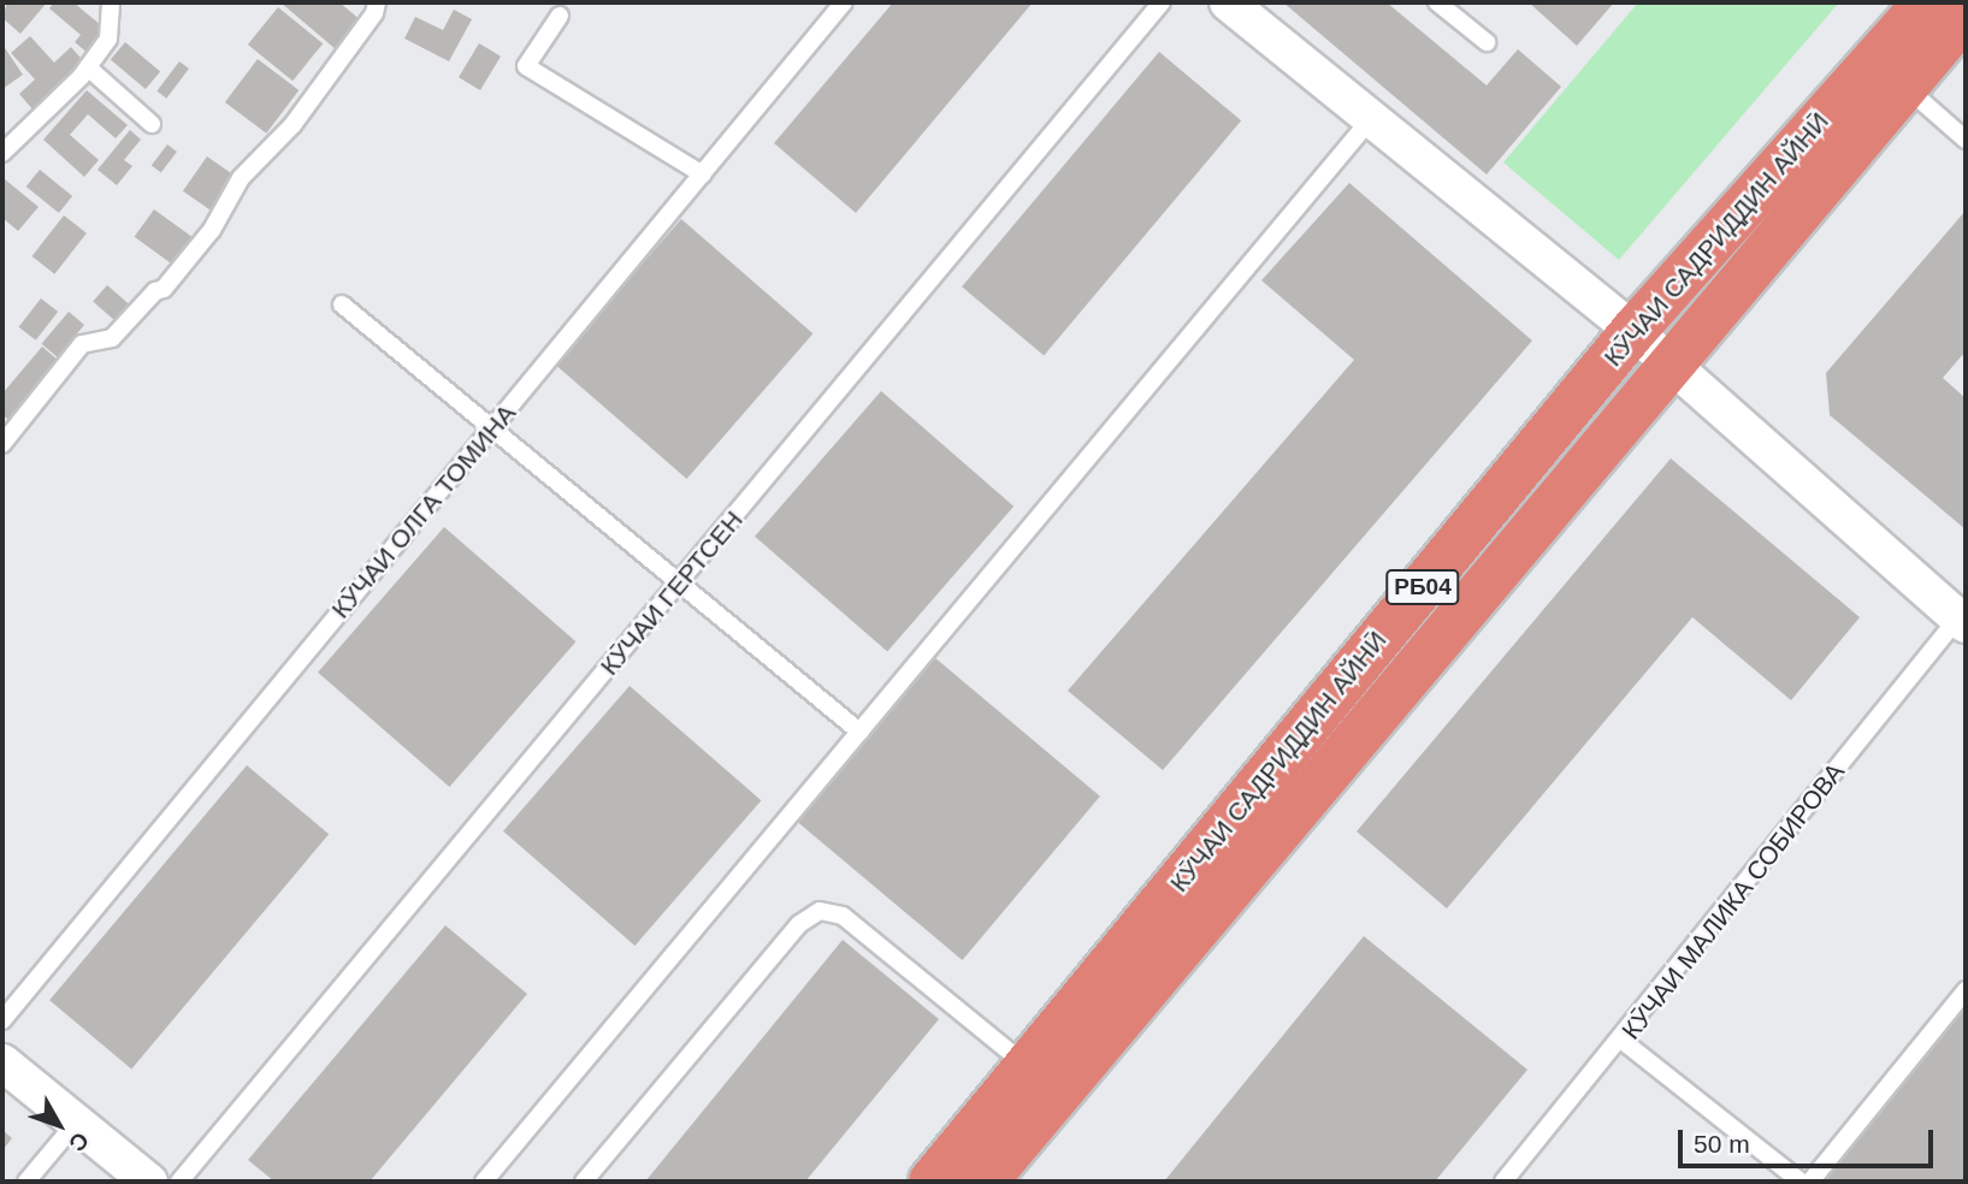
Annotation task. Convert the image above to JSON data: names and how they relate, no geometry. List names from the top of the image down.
{
  "streets": {
    "highway": ["КӮЧАИ САДРИДДИН АЙНӢ", "РБ04"],
    "lane": ["КӮЧАИ ОЛГА ТОМИНА", "КӮЧАИ ГЕРТСЕН", "КӮЧАИ МАЛИКА СОБИРОВА"]
  },
  "scale_bar": "50 m",
  "north": "bottom right"
}
